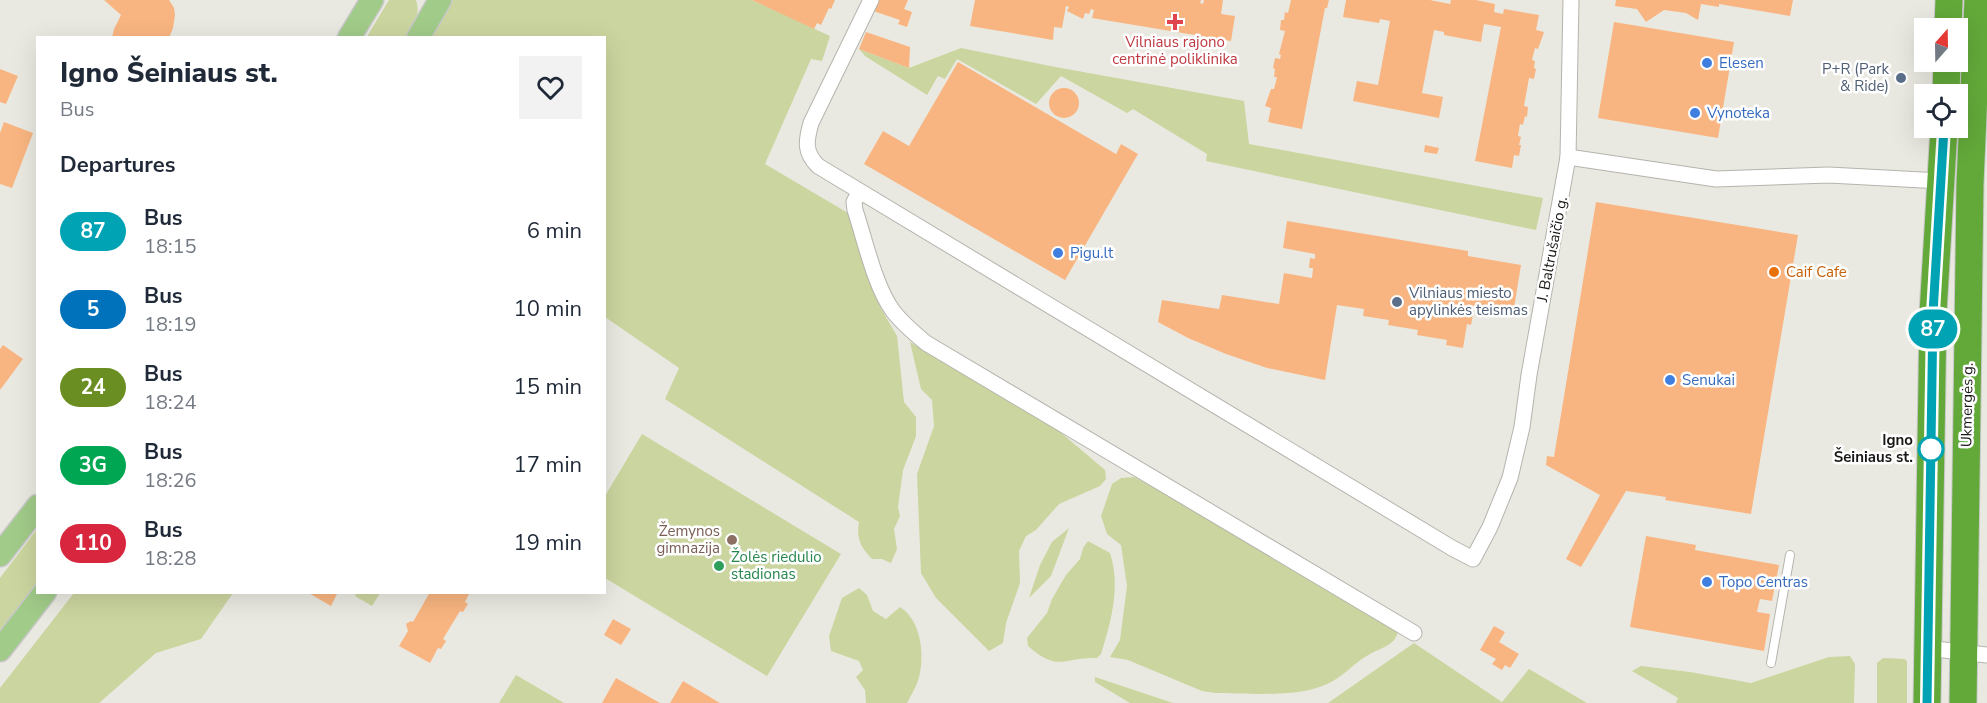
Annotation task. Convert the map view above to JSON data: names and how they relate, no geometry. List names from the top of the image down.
{
  "streets": {
    "highway": ["Ukmergės g."],
    "street": ["J. Baltrušaičio g."]
  },
  "places": {
    "health": ["Vilniaus rajono centrinė poliklinika"],
    "other": [
      "Elesen",
      "P+R (Park & Ride)",
      "Vynoteka",
      "Pigu.lt",
      "Caif Cafe",
      "Vilniaus miesto apylinkės teismas",
      "Senukai",
      "Igno Šeiniaus st.",
      "Žemynos gimnazija",
      "Žolės riedulio stadionas",
      "Topo Centras"
    ]
  },
  "lines": ["bus line 87"],
  "north": "top",
  "page": {
    "on_map": "87",
    "heading": [
      ["Igno Šeiniaus st.", "Bus"],
      "Departures"
    ],
    "list": [
      {
        "mark": "87",
        "name": "Bus",
        "note": "18:15",
        "value": "6 min"
      },
      {
        "mark": "5",
        "name": "Bus",
        "note": "18:19",
        "value": "10 min"
      },
      {
        "mark": "24",
        "name": "Bus",
        "note": "18:24",
        "value": "15 min"
      },
      {
        "mark": "3G",
        "name": "Bus",
        "note": "18:26",
        "value": "17 min"
      },
      {
        "mark": "110",
        "name": "Bus",
        "note": "18:28",
        "value": "19 min"
      }
    ]
  }
}
